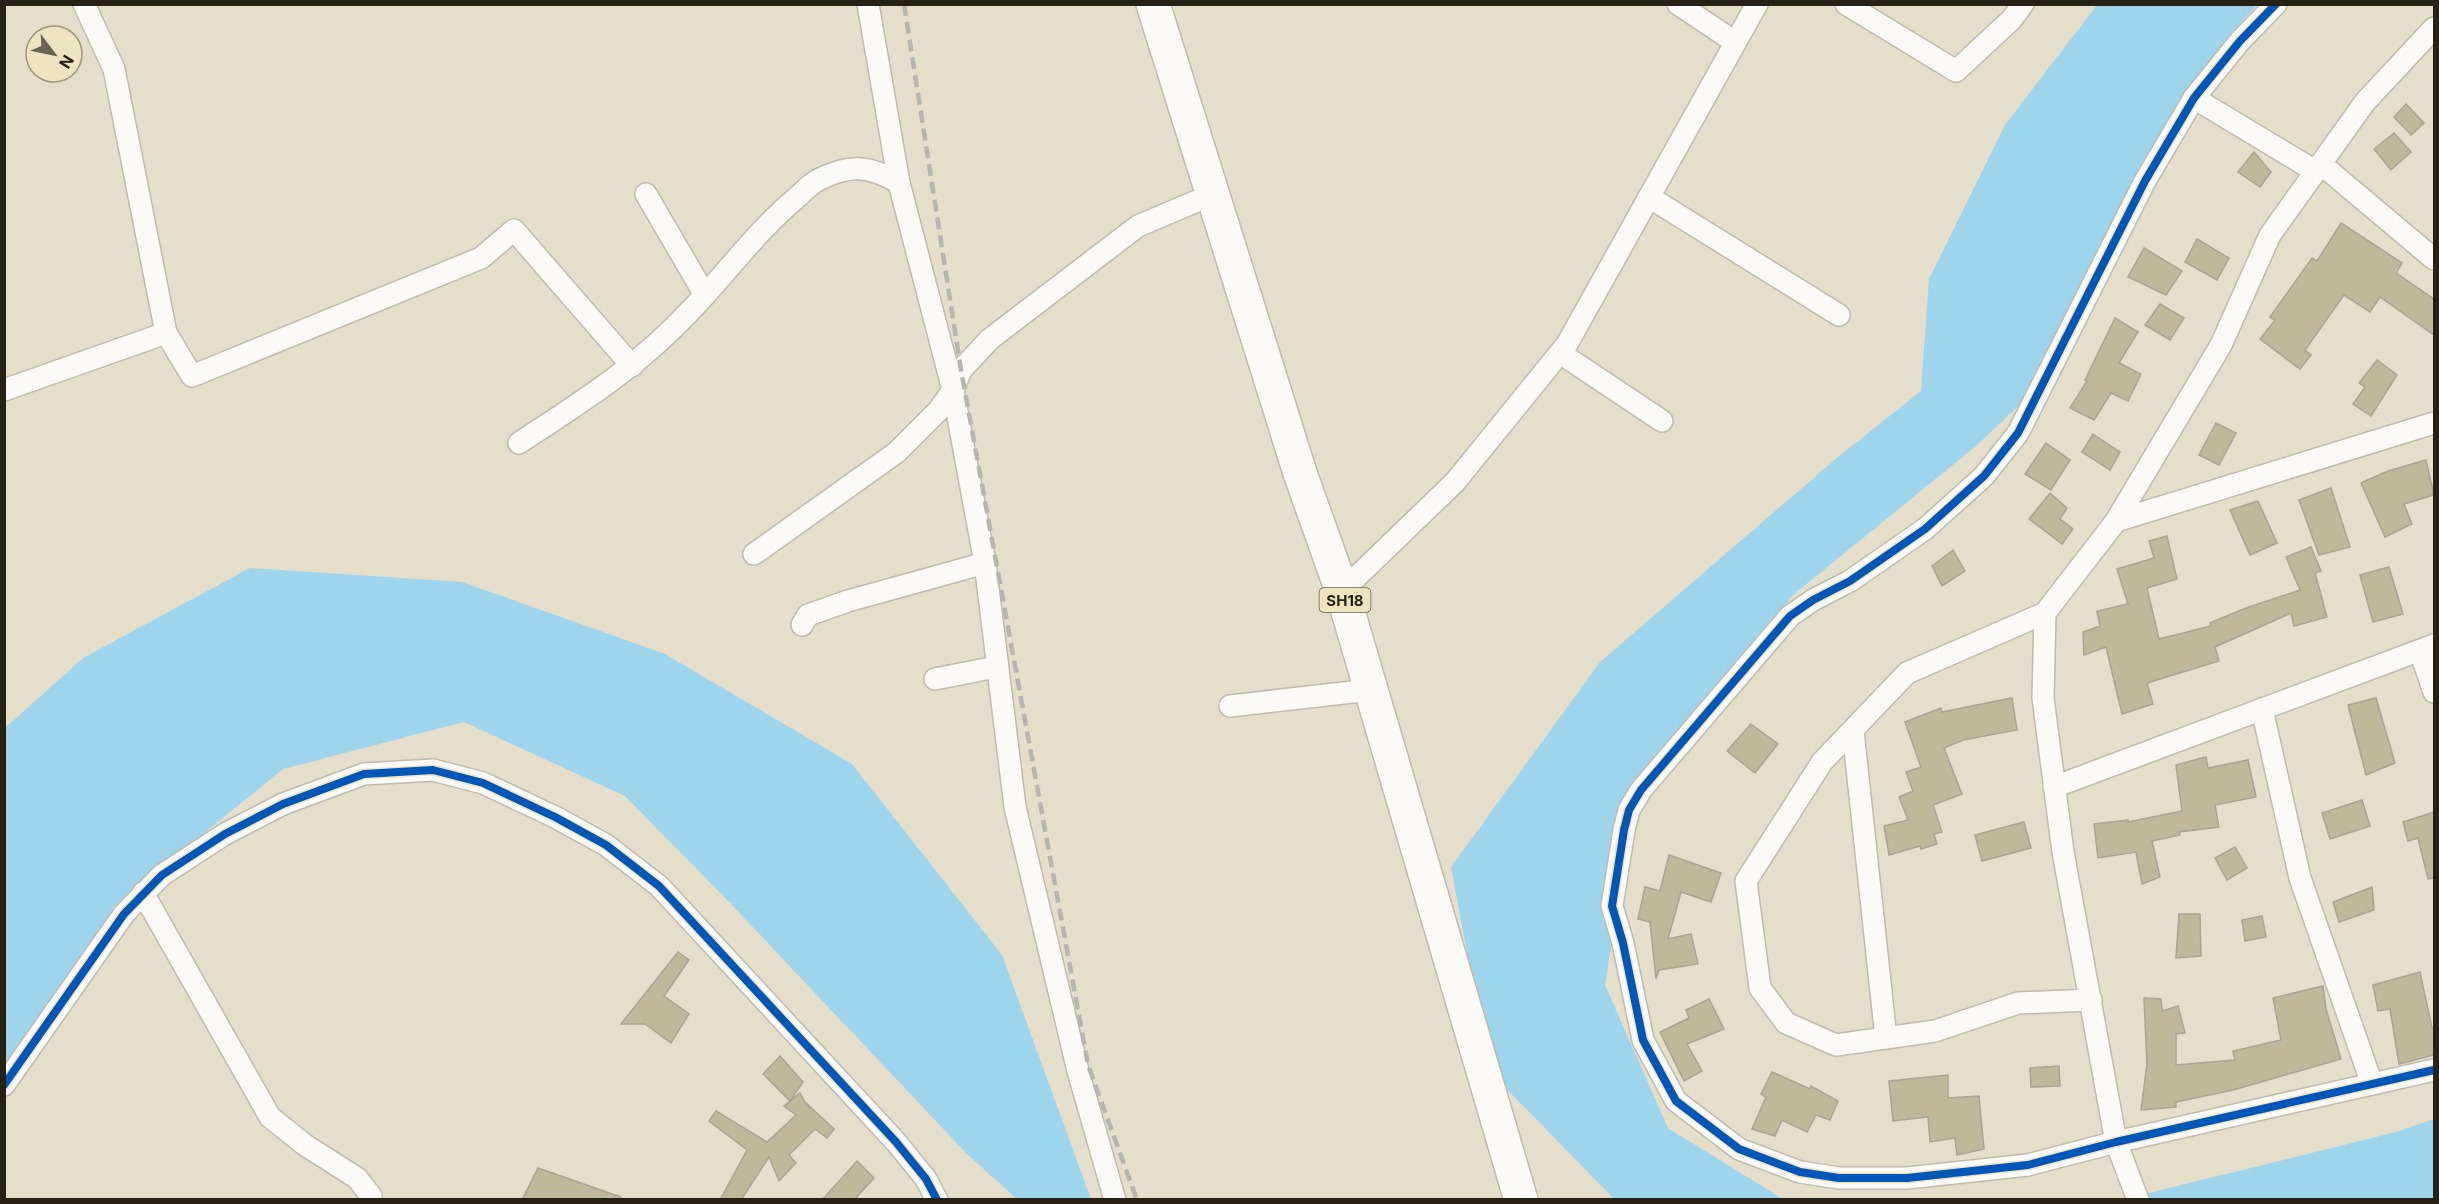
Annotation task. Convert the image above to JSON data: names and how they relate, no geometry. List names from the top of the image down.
{
  "streets": {
    "main road": ["SH18"]
  },
  "north": "bottom right"
}
